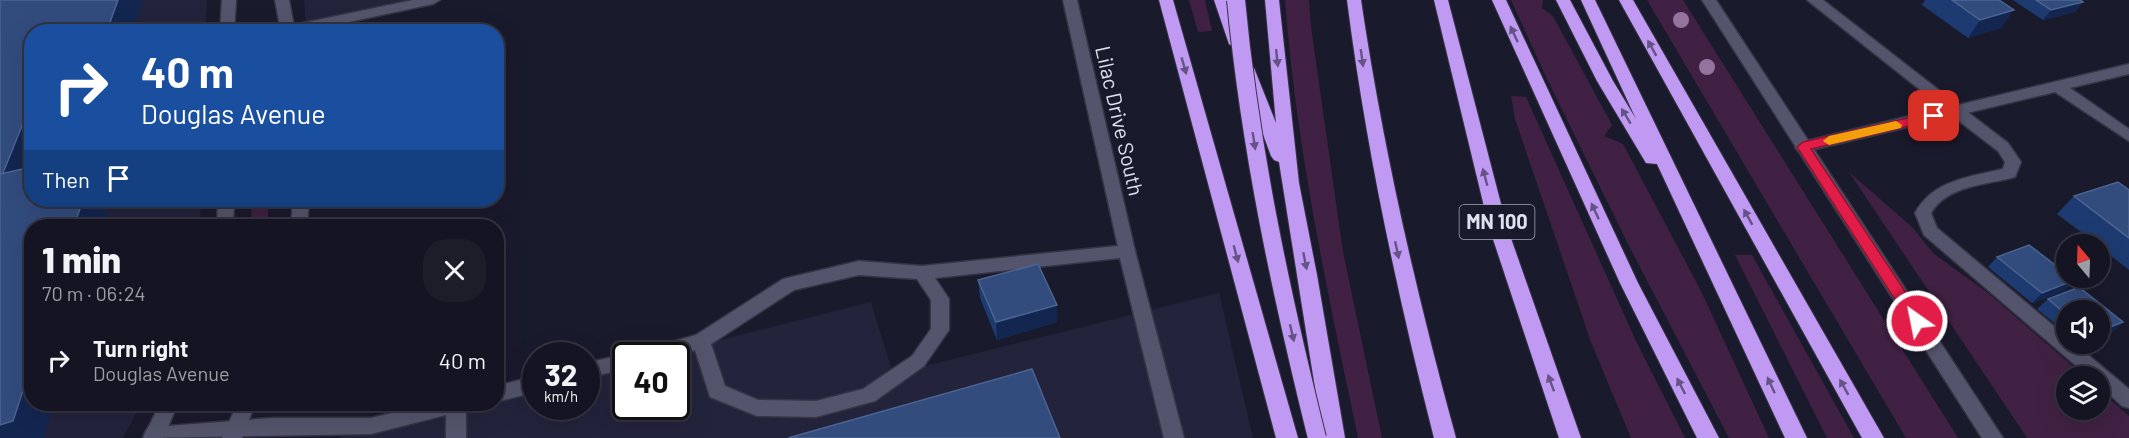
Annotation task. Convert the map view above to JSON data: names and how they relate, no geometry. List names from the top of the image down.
{
  "streets": {
    "highway": ["MN 100"],
    "street": ["Lilac Drive South"]
  },
  "north": "top",
  "page": {
    "turn": ["40 m", "Douglas Avenue"],
    "then": "Then",
    "heading": ["1 min", "70 m · 06:24"],
    "list": [
      {
        "name": "Turn right",
        "note": "Douglas Avenue",
        "value": "40 m"
      }
    ],
    "speed": "32 km/h",
    "limit": "40"
  }
}
